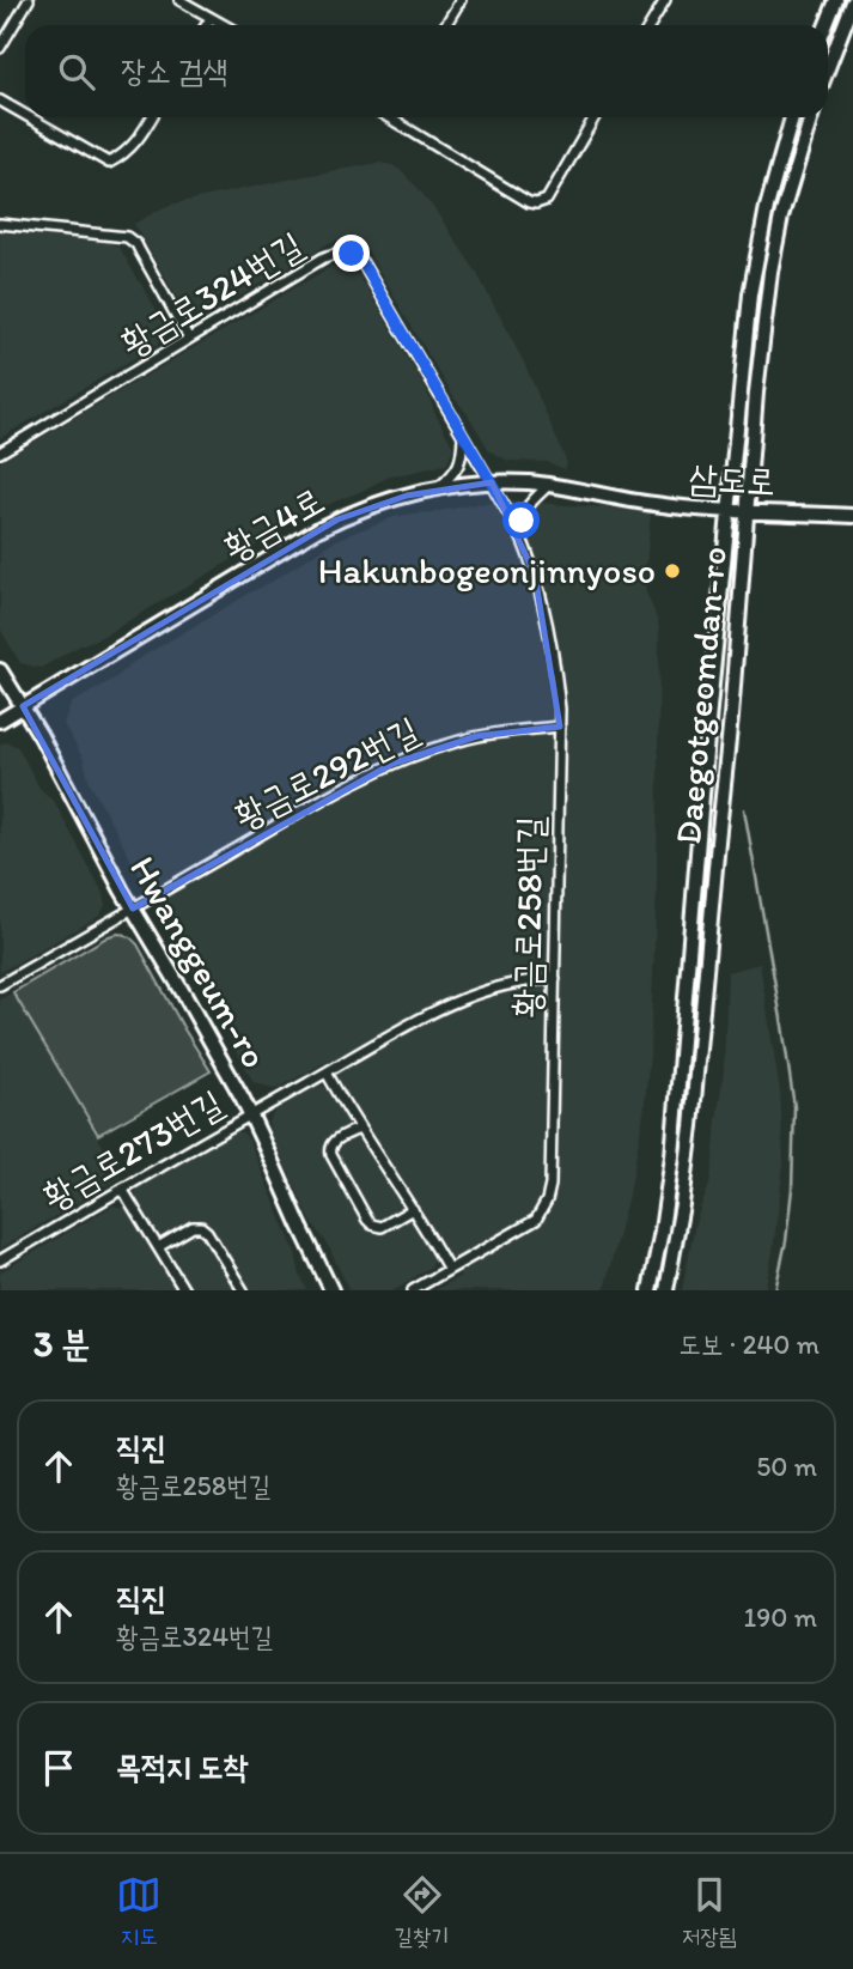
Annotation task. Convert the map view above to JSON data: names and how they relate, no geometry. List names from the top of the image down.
{
  "streets": {
    "main road": [
      "삼도로",
      "황금4로",
      "Daegotgeomdan-ro",
      "Hwanggeum-ro"
    ],
    "street": [
      "황금로324번길",
      "황금로292번길",
      "황금로258번길",
      "황금로273번길"
    ]
  },
  "crossings": [
    ["황금로324번길", "황금4로"],
    ["황금로324번길", "황금로258번길"],
    ["삼도로", "황금4로"],
    ["삼도로", "Daegotgeomdan-ro"],
    ["황금4로", "황금로258번길"],
    ["황금4로", "Hwanggeum-ro"],
    ["황금로292번길", "황금로258번길"],
    ["황금로292번길", "Hwanggeum-ro"],
    ["황금로258번길", "황금로273번길"],
    ["Hwanggeum-ro", "황금로273번길"]
  ],
  "places": ["Hakunbogeonjinnyoso"],
  "page": {
    "search": "장소 검색",
    "heading": ["3 분", "도보 · 240 m"],
    "list": [
      ["직진", "황금로258번길", "50 m"],
      ["직진", "황금로324번길", "190 m"],
      "목적지 도착"
    ],
    "nav": ["지도", "길찾기", "저장됨"]
  }
}
